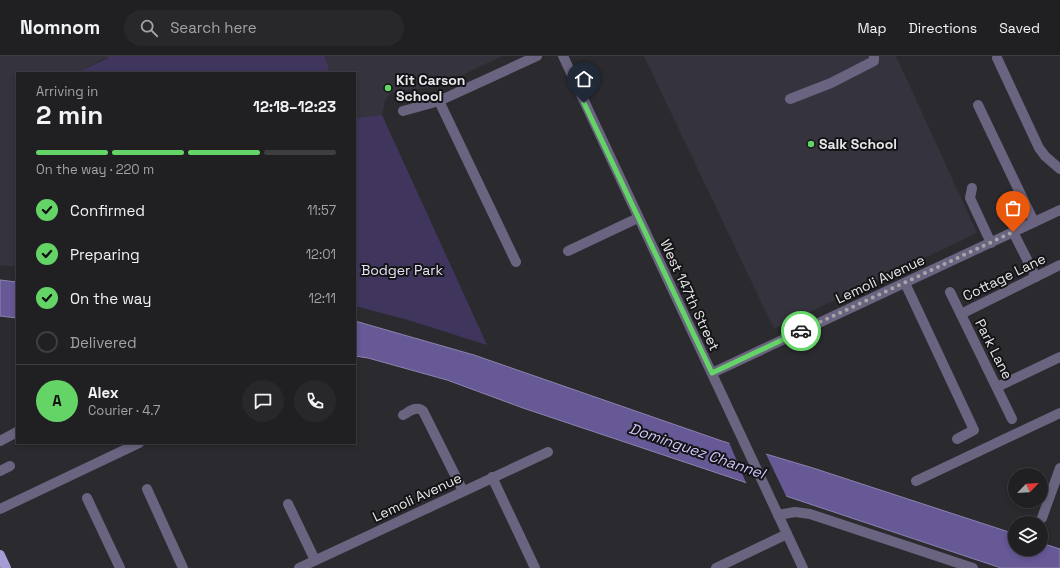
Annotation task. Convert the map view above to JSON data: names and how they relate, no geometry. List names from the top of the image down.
{
  "streets": {
    "street": [
      "Cottage Lane",
      "Lemoli Avenue",
      "West 147th Street",
      "Park Lane"
    ]
  },
  "crossings": [
    ["Cottage Lane", "Park Lane"],
    ["Lemoli Avenue", "West 147th Street"]
  ],
  "water": ["Dominguez Channel"],
  "parks": ["Bodger Park"],
  "places": ["Kit Carson School", "Salk School"],
  "north": "top right",
  "page": {
    "header": "Nomnom",
    "search": "Search here",
    "nav": ["Map", "Directions", "Saved"],
    "heading": ["2 min", "Arriving in", "12:18–12:23"],
    "panel": ["Alex", "Courier · 4.7"],
    "bar": "On the way · 220 m",
    "list": [
      ["Confirmed", "11:57"],
      ["Preparing", "12:01"],
      ["On the way", "12:11"],
      "Delivered"
    ],
    "round": "A"
  }
}
